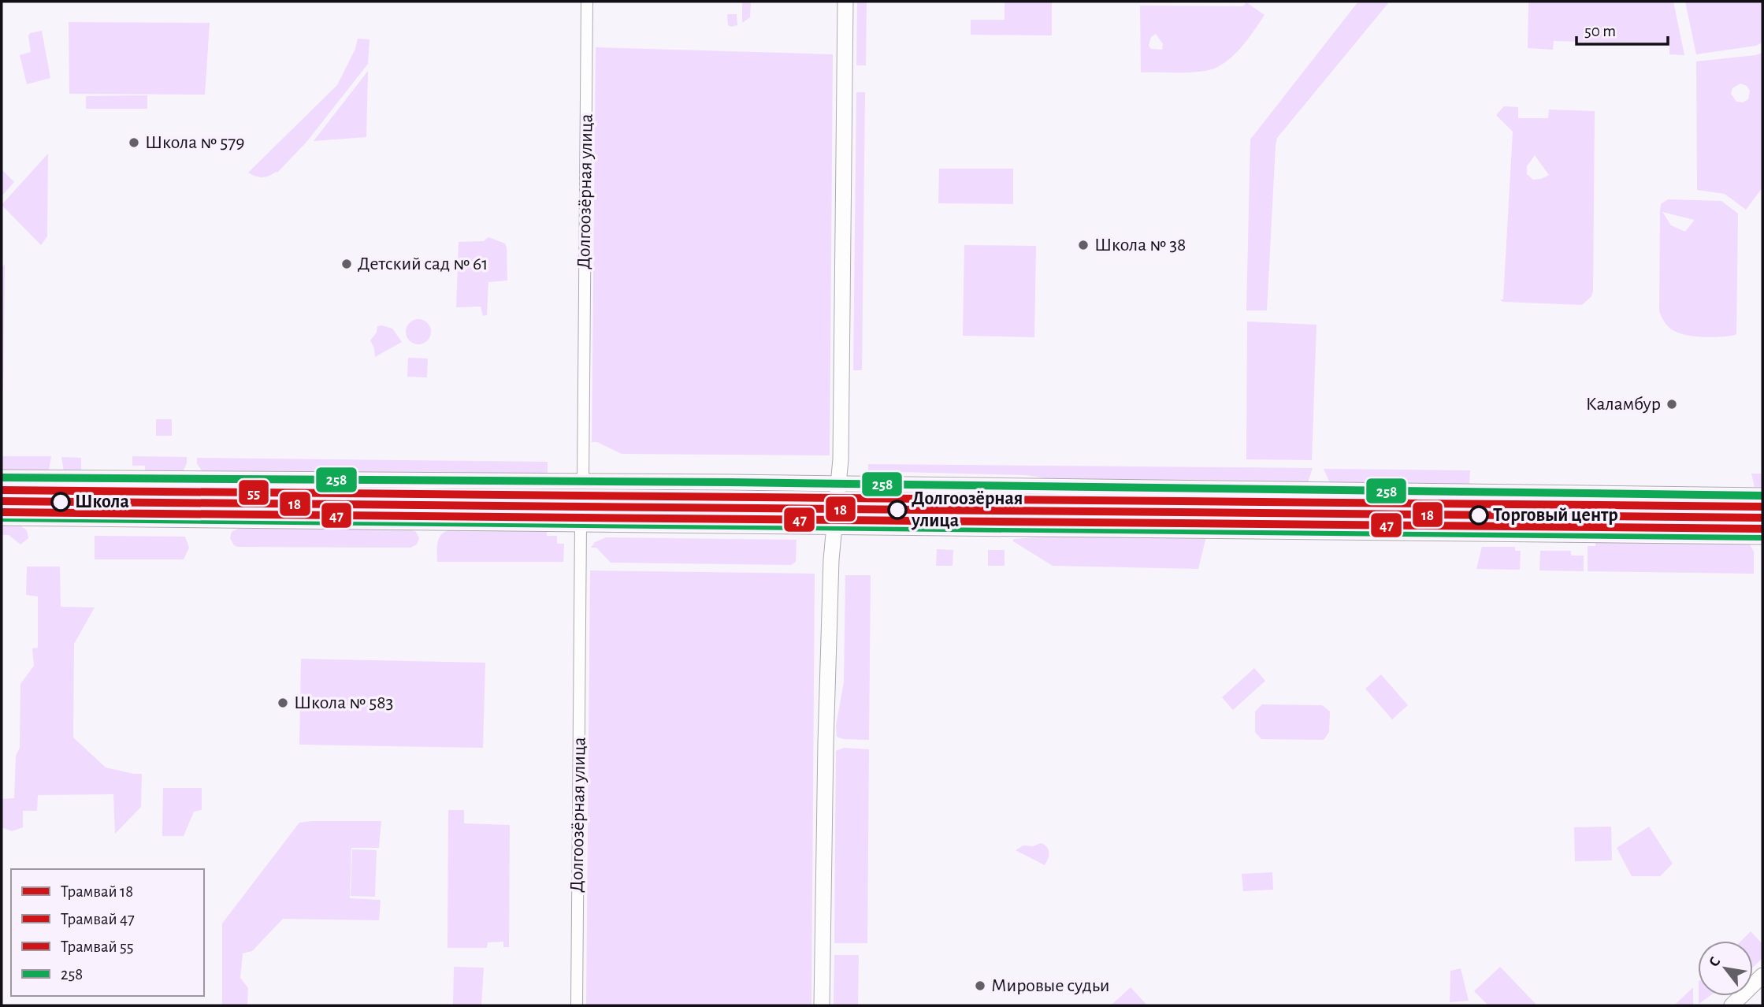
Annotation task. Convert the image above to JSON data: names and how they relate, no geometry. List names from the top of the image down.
{
  "streets": {
    "street": ["Долгоозёрная улица"]
  },
  "places": [
    "Школа № 579",
    "Школа № 38",
    "Детский сад № 61",
    "Каламбур",
    "Школа",
    "Долгоозёрная улица",
    "Торговый центр",
    "Школа № 583",
    "Мировые судьи"
  ],
  "lines": [
    "transit line 258",
    "tram line 55",
    "tram line 18",
    "tram line 47"
  ],
  "legend": [
    "Трамвай 18",
    "Трамвай 47",
    "Трамвай 55",
    "258"
  ],
  "scale_bar": "50 m",
  "north": "top left"
}
